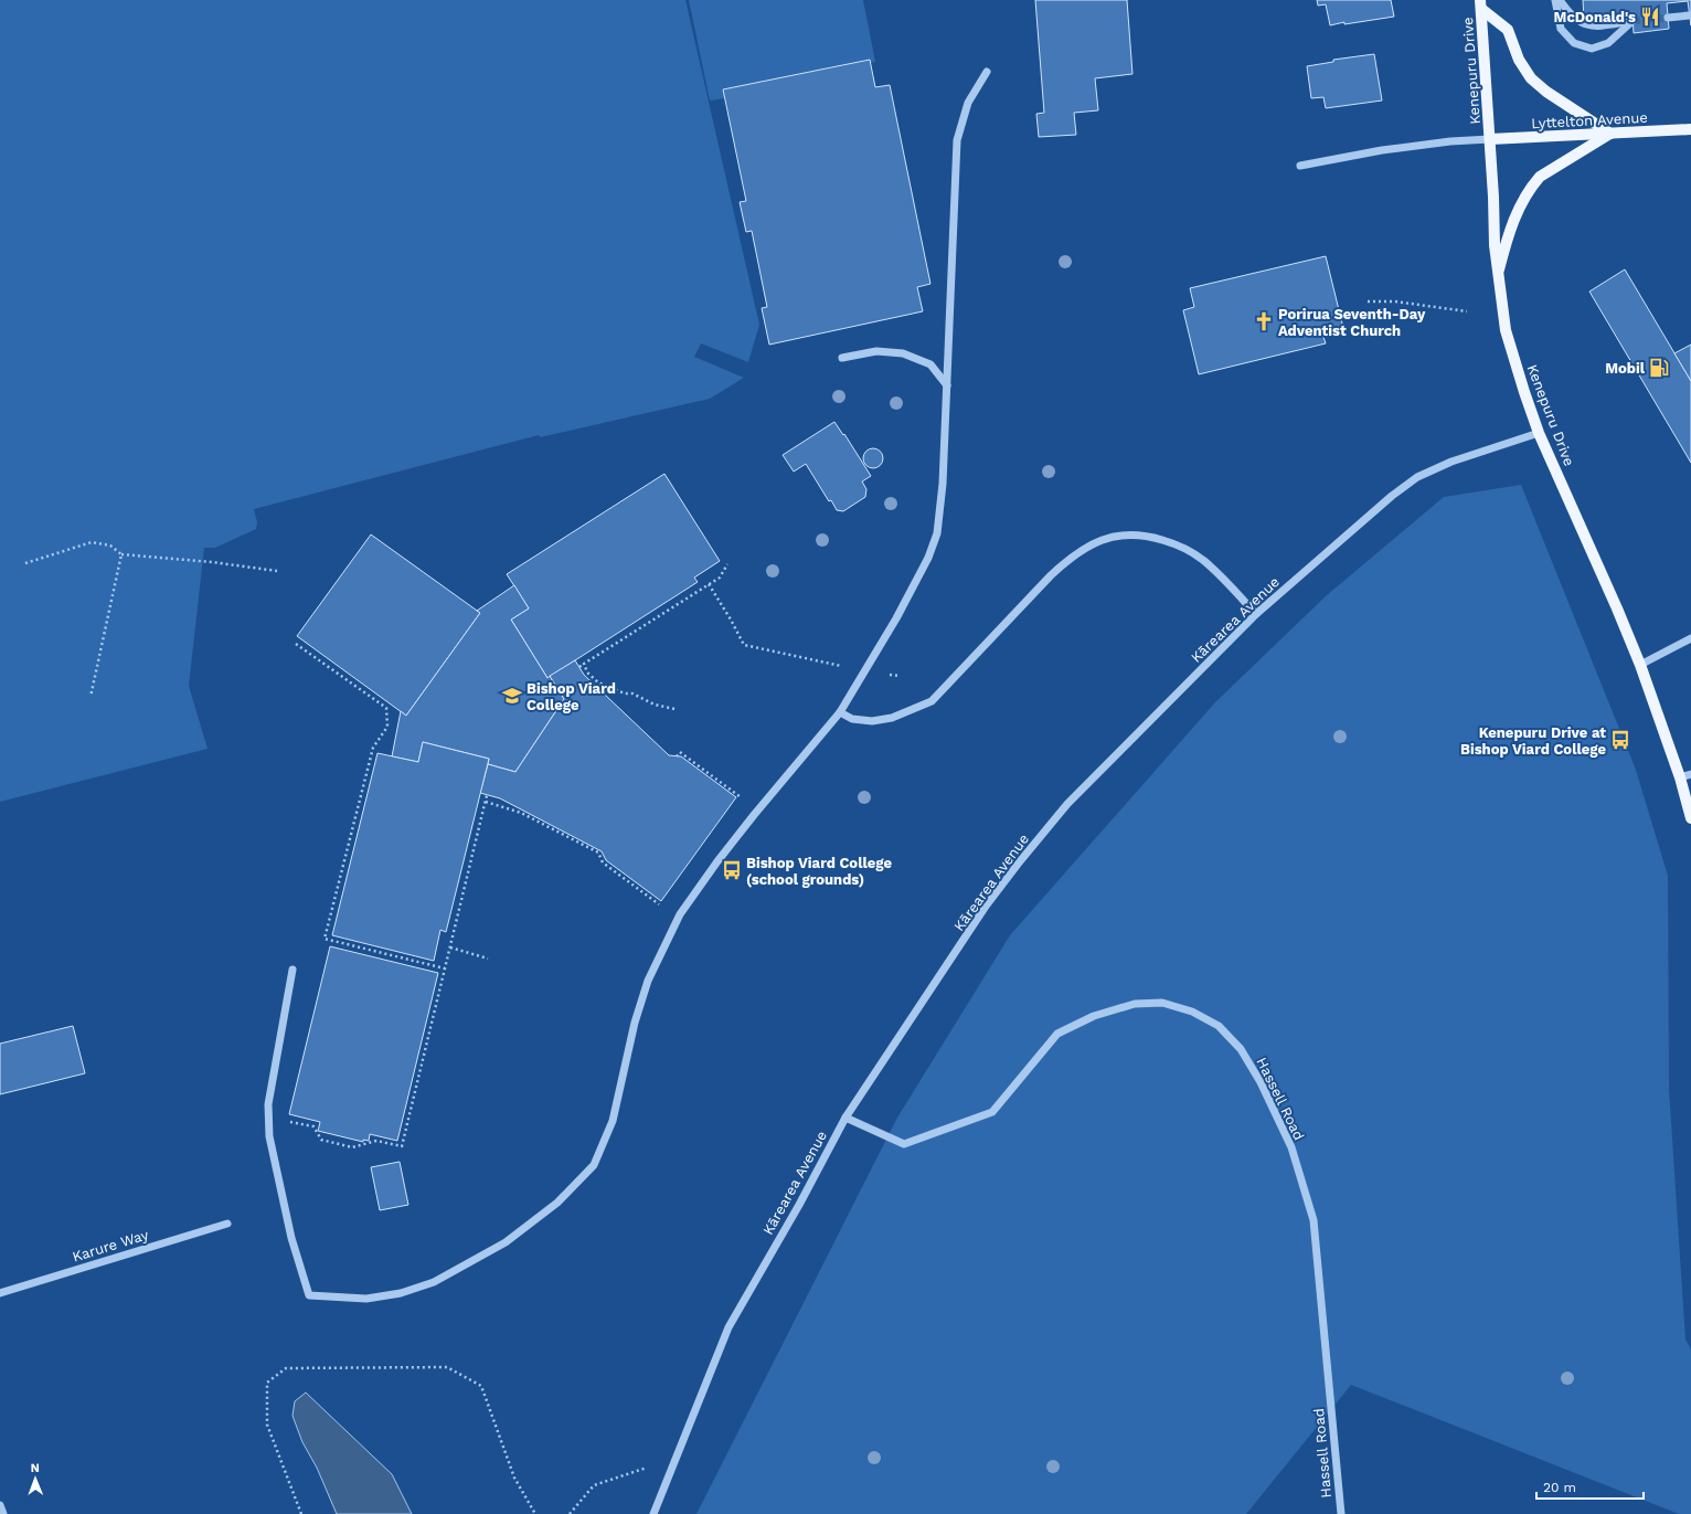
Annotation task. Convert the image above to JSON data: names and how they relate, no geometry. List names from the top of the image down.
{
  "streets": {
    "main road": ["Kenepuru Drive", "Lyttelton Avenue"],
    "street": ["Kārearea Avenue", "Hassell Road", "Karure Way"]
  },
  "crossings": [
    ["Kenepuru Drive", "Lyttelton Avenue"],
    ["Kenepuru Drive", "Kārearea Avenue"],
    ["Kārearea Avenue", "Hassell Road"]
  ],
  "places": {
    "restaurant": ["McDonald's"],
    "church": ["Porirua Seventh-Day Adventist Church"],
    "fuel station": ["Mobil"],
    "school or university": ["Bishop Viard College"],
    "bus stop": ["Kenepuru Drive at Bishop Viard College", "Bishop Viard College (school grounds)"]
  },
  "scale_bar": "20 m",
  "north": "top"
}
